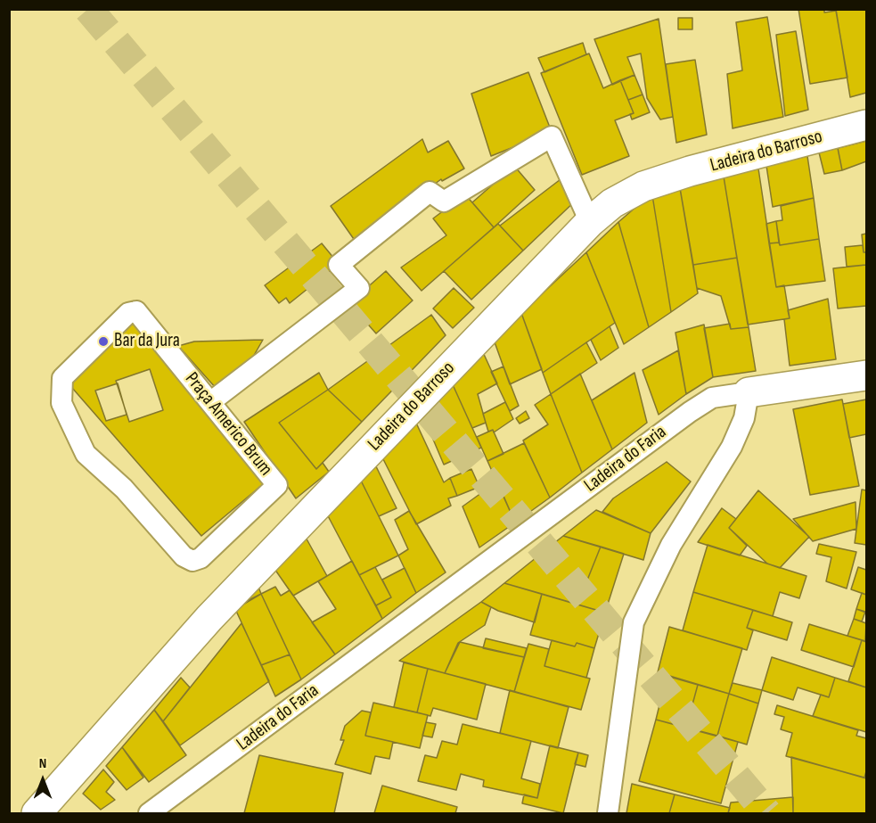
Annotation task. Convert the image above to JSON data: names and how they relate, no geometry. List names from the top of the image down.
{
  "streets": {
    "street": ["Ladeira do Barroso"],
    "lane": ["Praça Americo Brum", "Ladeira do Faria"]
  },
  "places": ["Bar da Jura"],
  "north": "top"
}
